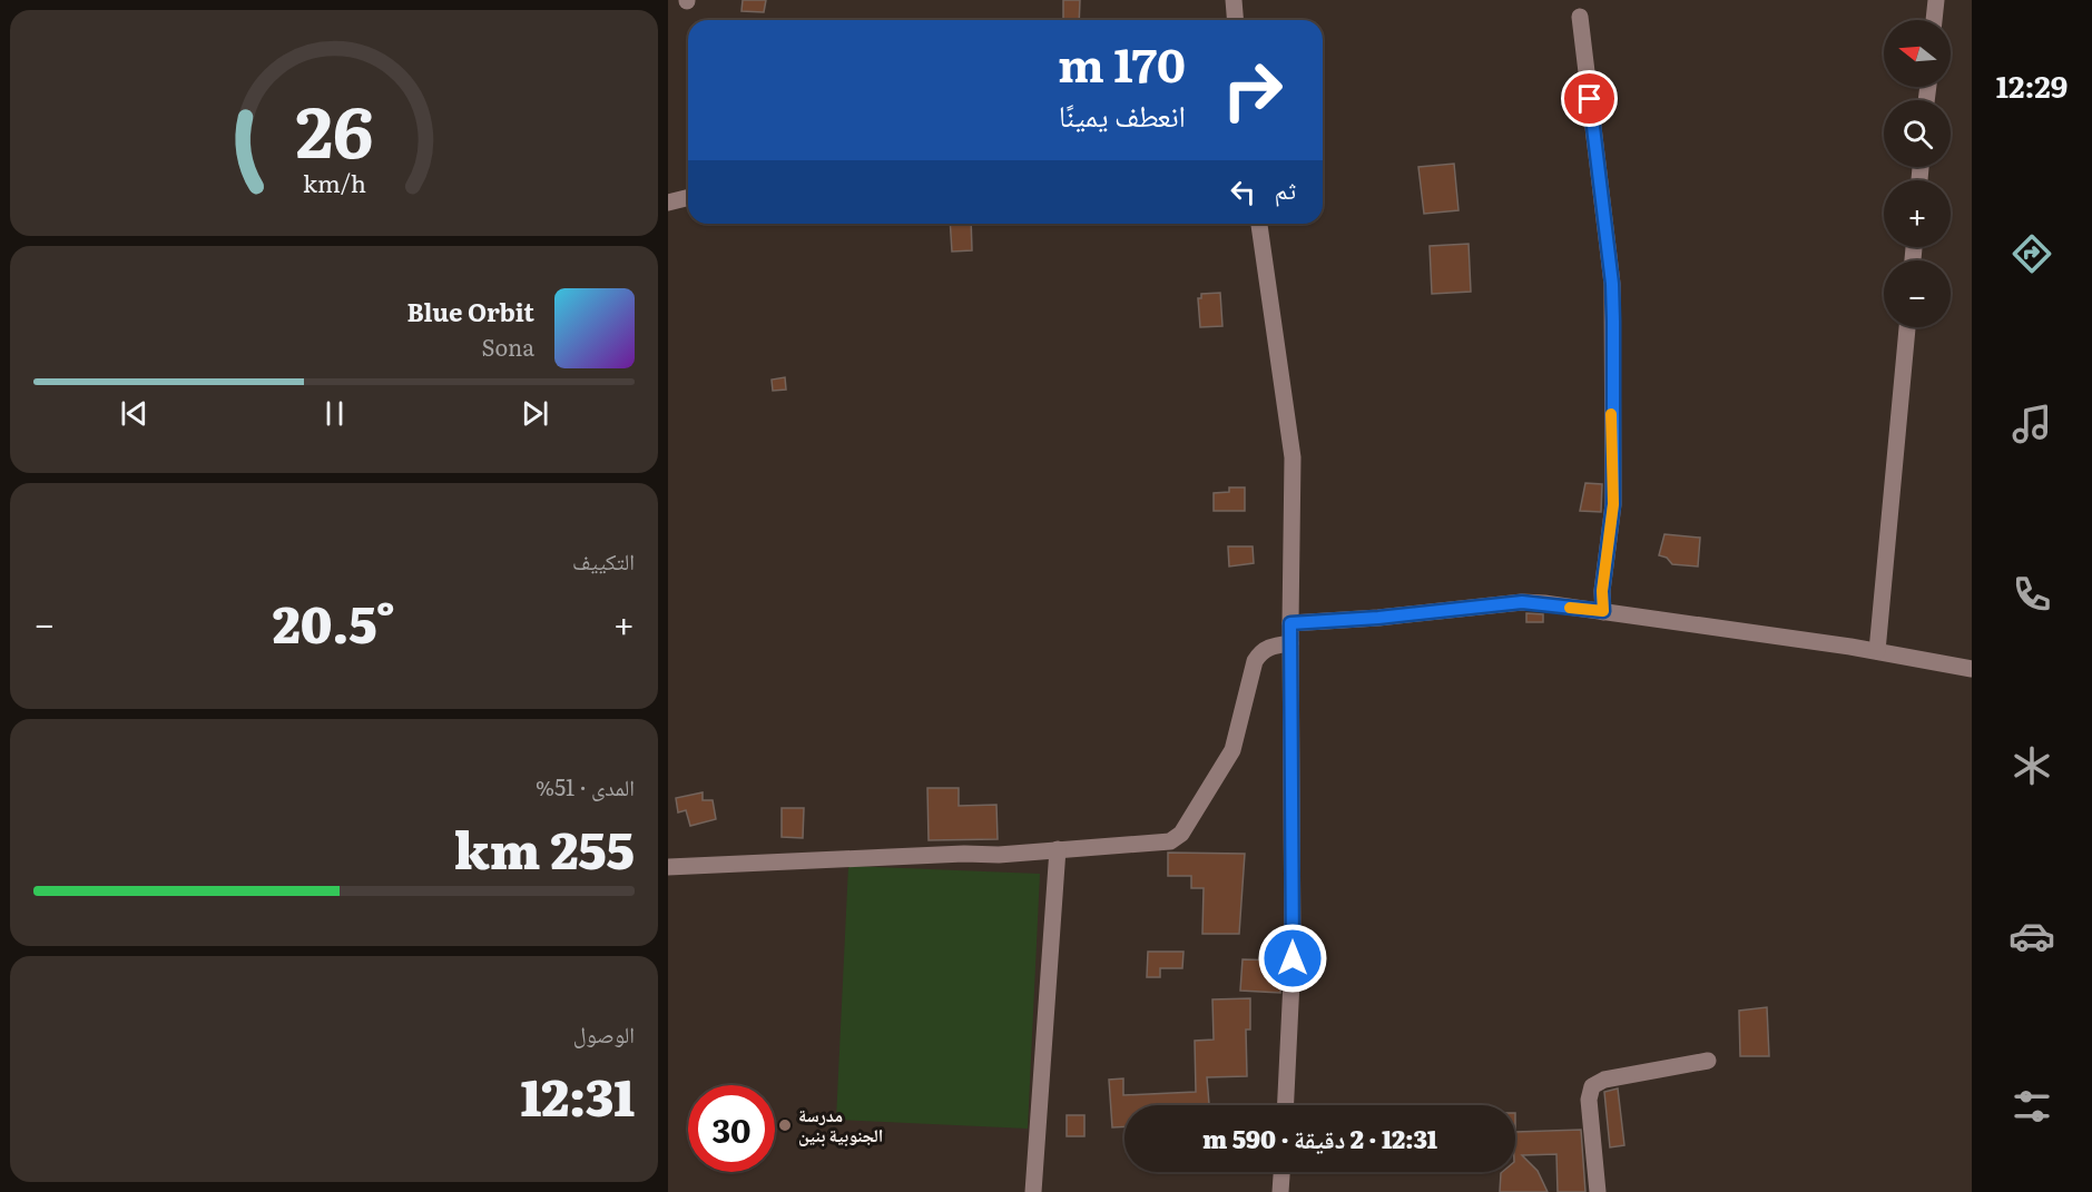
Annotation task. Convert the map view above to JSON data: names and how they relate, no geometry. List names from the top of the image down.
{
  "places": ["مدرسة الجنوبية بنين"],
  "north": "left",
  "page": {
    "tabs": "12:29",
    "map_buttons": ["+", "−"],
    "turn": ["170 m", "انعطف يمينًا"],
    "then": "ثم",
    "song": ["Blue Orbit", "Sona"],
    "tile": [
      "التكييف",
      ["المدى · 51%", "255 km"],
      ["الوصول", "12:31"]
    ],
    "heat": ["−", "20.5°", "+"],
    "limit": "30",
    "trip": "12:31 · 2 دقيقة · 590 m",
    "gauge": ["26", "km/h"]
  }
}
